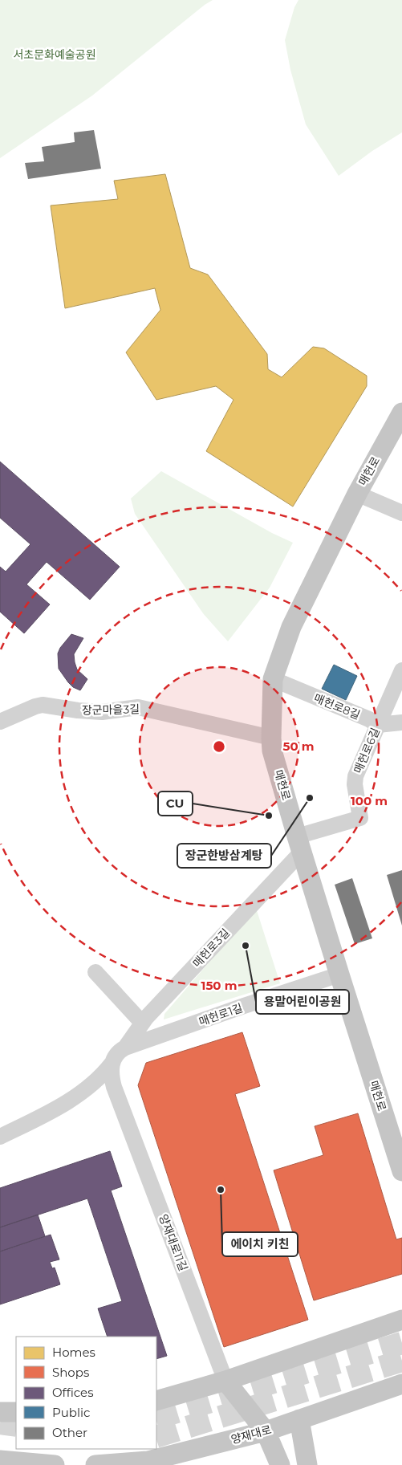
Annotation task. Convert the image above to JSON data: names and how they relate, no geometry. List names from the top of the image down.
{
  "streets": {
    "main road": ["매헌로", "양재대로11길", "양재대로"],
    "street": [
      "매헌로8길",
      "장군마을3길",
      "매헌로6길",
      "매헌로3길",
      "매헌로1길"
    ]
  },
  "crossings": [
    ["매헌로", "매헌로8길"],
    ["매헌로", "장군마을3길"],
    ["매헌로", "매헌로6길"],
    ["매헌로", "매헌로3길"],
    ["매헌로", "매헌로1길"],
    ["매헌로8길", "매헌로6길"],
    ["매헌로6길", "매헌로3길"],
    ["매헌로3길", "매헌로1길"],
    ["양재대로11길", "양재대로"]
  ],
  "parks": ["서초문화예술공원"],
  "places": [
    "장군한방삼계탕",
    "CU",
    "용말어린이공원",
    "에이치 키친"
  ],
  "legend": [
    "Homes",
    "Shops",
    "Offices",
    "Public",
    "Other"
  ],
  "rings": ["50 m", "100 m", "150 m"]
}
